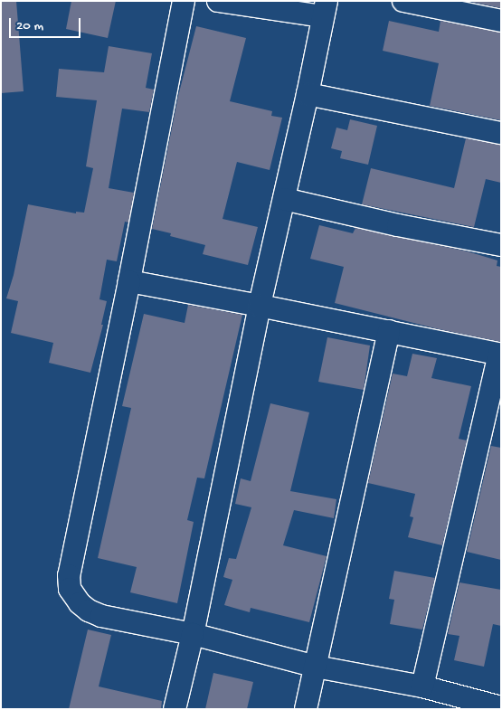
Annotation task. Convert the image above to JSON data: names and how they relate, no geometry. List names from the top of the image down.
{
  "scale_bar": "20 m"
}
